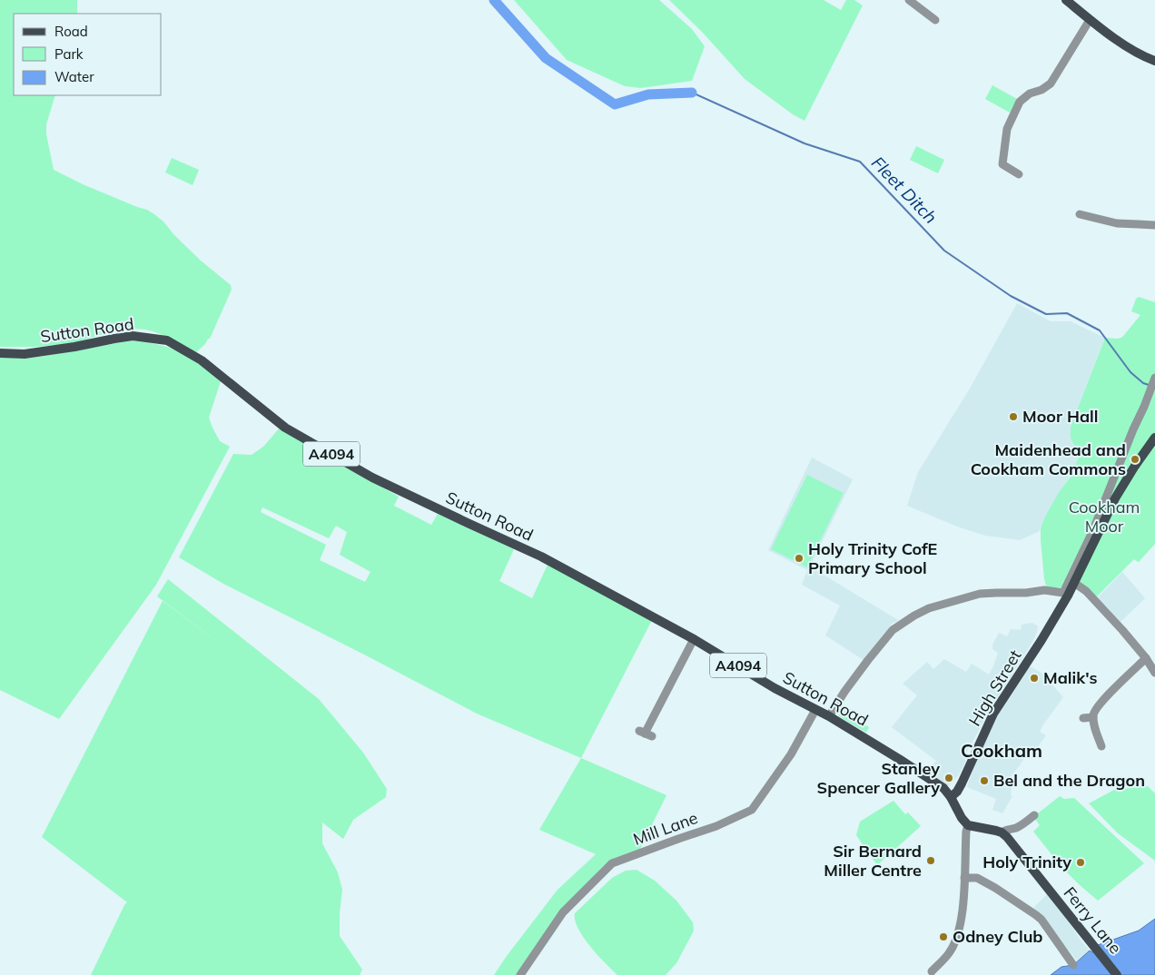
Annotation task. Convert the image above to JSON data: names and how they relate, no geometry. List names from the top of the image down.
{
  "streets": {
    "main road": [
      "Sutton Road",
      "A4094",
      "High Street",
      "Ferry Lane"
    ],
    "street": ["Mill Lane"]
  },
  "crossings": [
    ["Sutton Road", "A4094"],
    ["Sutton Road", "High Street"],
    ["Sutton Road", "Mill Lane"],
    ["A4094", "High Street"]
  ],
  "districts": ["Cookham"],
  "water": ["Fleet Ditch"],
  "parks": ["Cookham Moor"],
  "places": [
    "Moor Hall",
    "Maidenhead and Cookham Commons",
    "Holy Trinity CofE Primary School",
    "Malik's",
    "Stanley Spencer Gallery",
    "Bel and the Dragon",
    "Sir Bernard Miller Centre",
    "Holy Trinity",
    "Odney Club"
  ],
  "legend": ["Road", "Park", "Water"]
}
